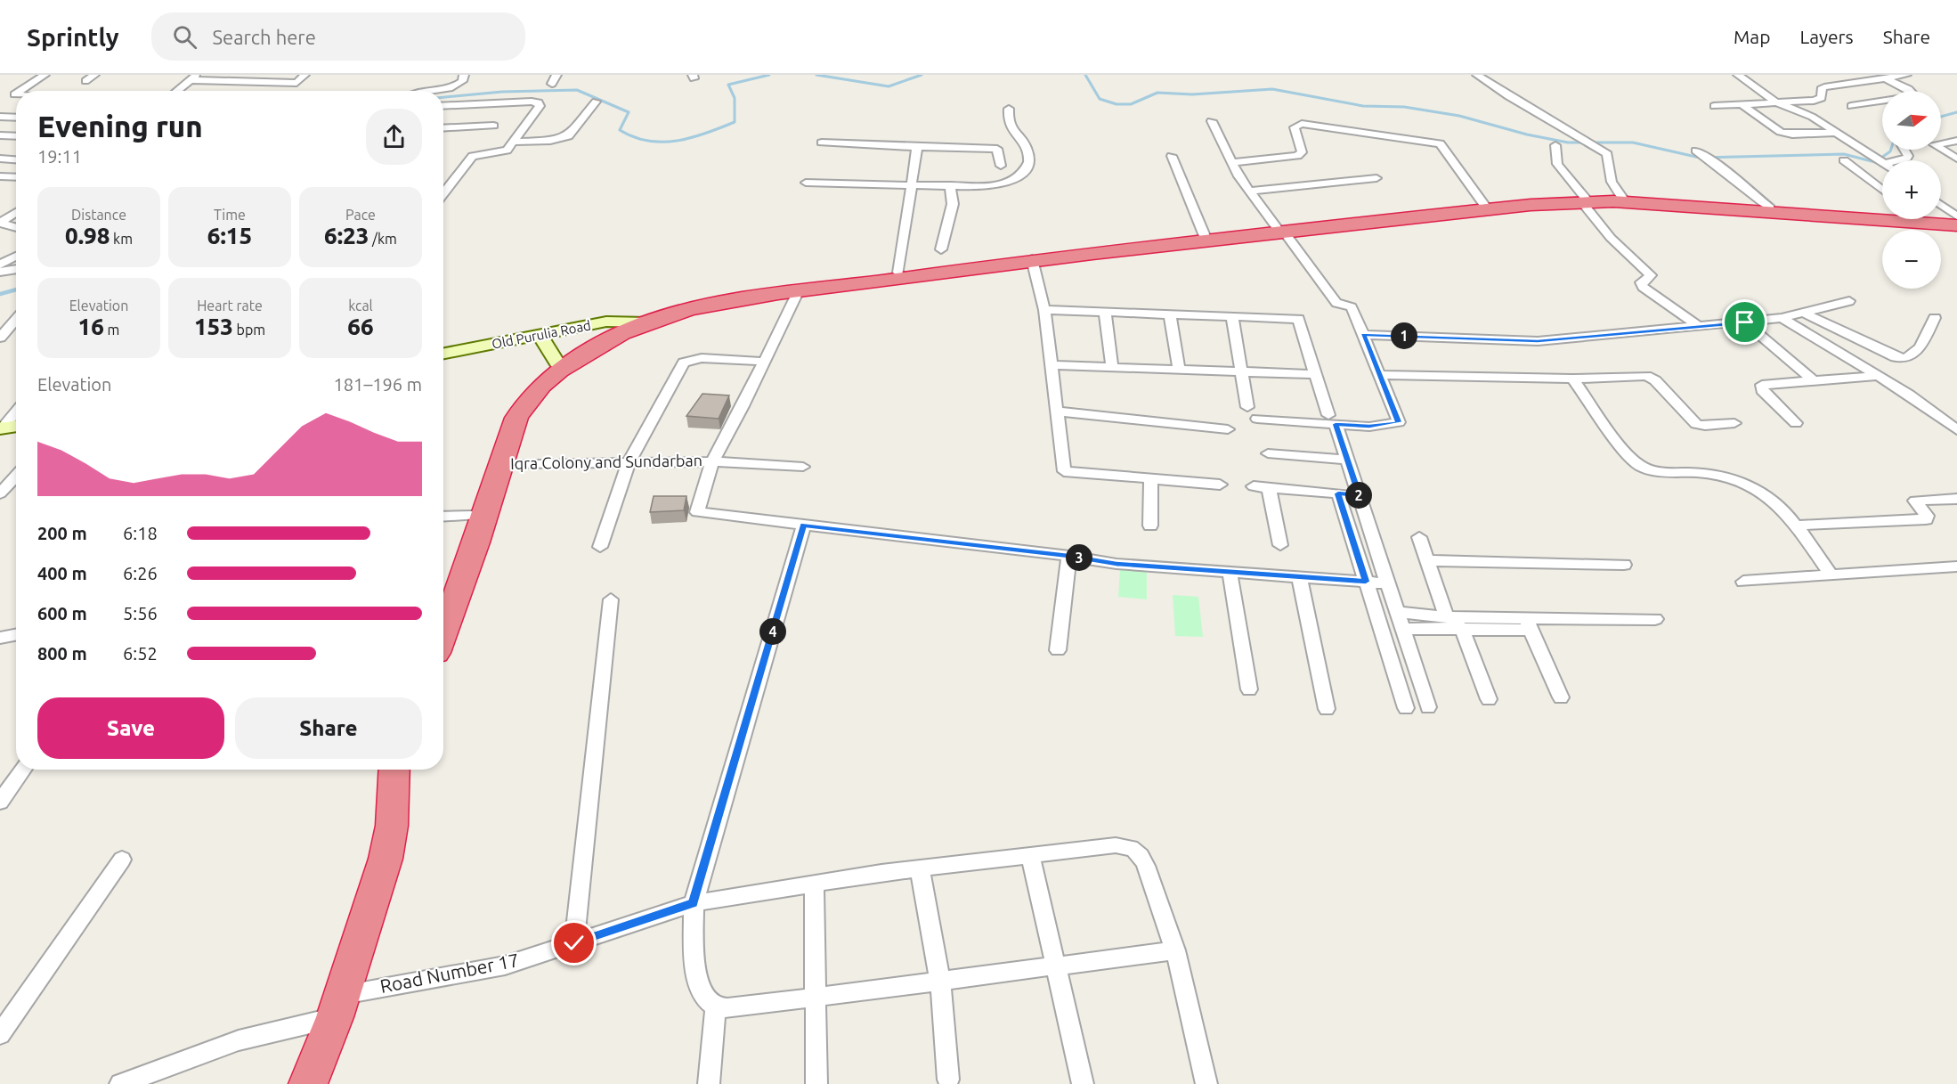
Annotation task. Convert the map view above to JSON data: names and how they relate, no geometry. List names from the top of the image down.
{
  "streets": {
    "main road": ["Old Purulia Road"],
    "street": ["Iqra Colony and Sundarban", "Road Number 17"]
  },
  "north": "right",
  "page": {
    "header": "Sprintly",
    "search": "Search here",
    "nav": ["Map", "Layers", "Share"],
    "map_buttons": ["+", "−"],
    "heading": ["Evening run", "19:11"],
    "stats": [
      ["Distance", "0.98 km"],
      ["Time", "6:15"],
      ["Pace", "6:23 /km"],
      ["Elevation", "16 m"],
      ["Heart rate", "153 bpm"],
      ["kcal", "66"]
    ],
    "pins": [
      "1",
      "2",
      "3",
      "4"
    ],
    "chart": ["Elevation", "181–196 m"],
    "list": [
      {
        "name": "200 m",
        "note": "6:18"
      },
      {
        "name": "400 m",
        "note": "6:26"
      },
      {
        "name": "600 m",
        "note": "5:56"
      },
      {
        "name": "800 m",
        "note": "6:52"
      }
    ],
    "buttons": ["Save", "Share"]
  }
}
